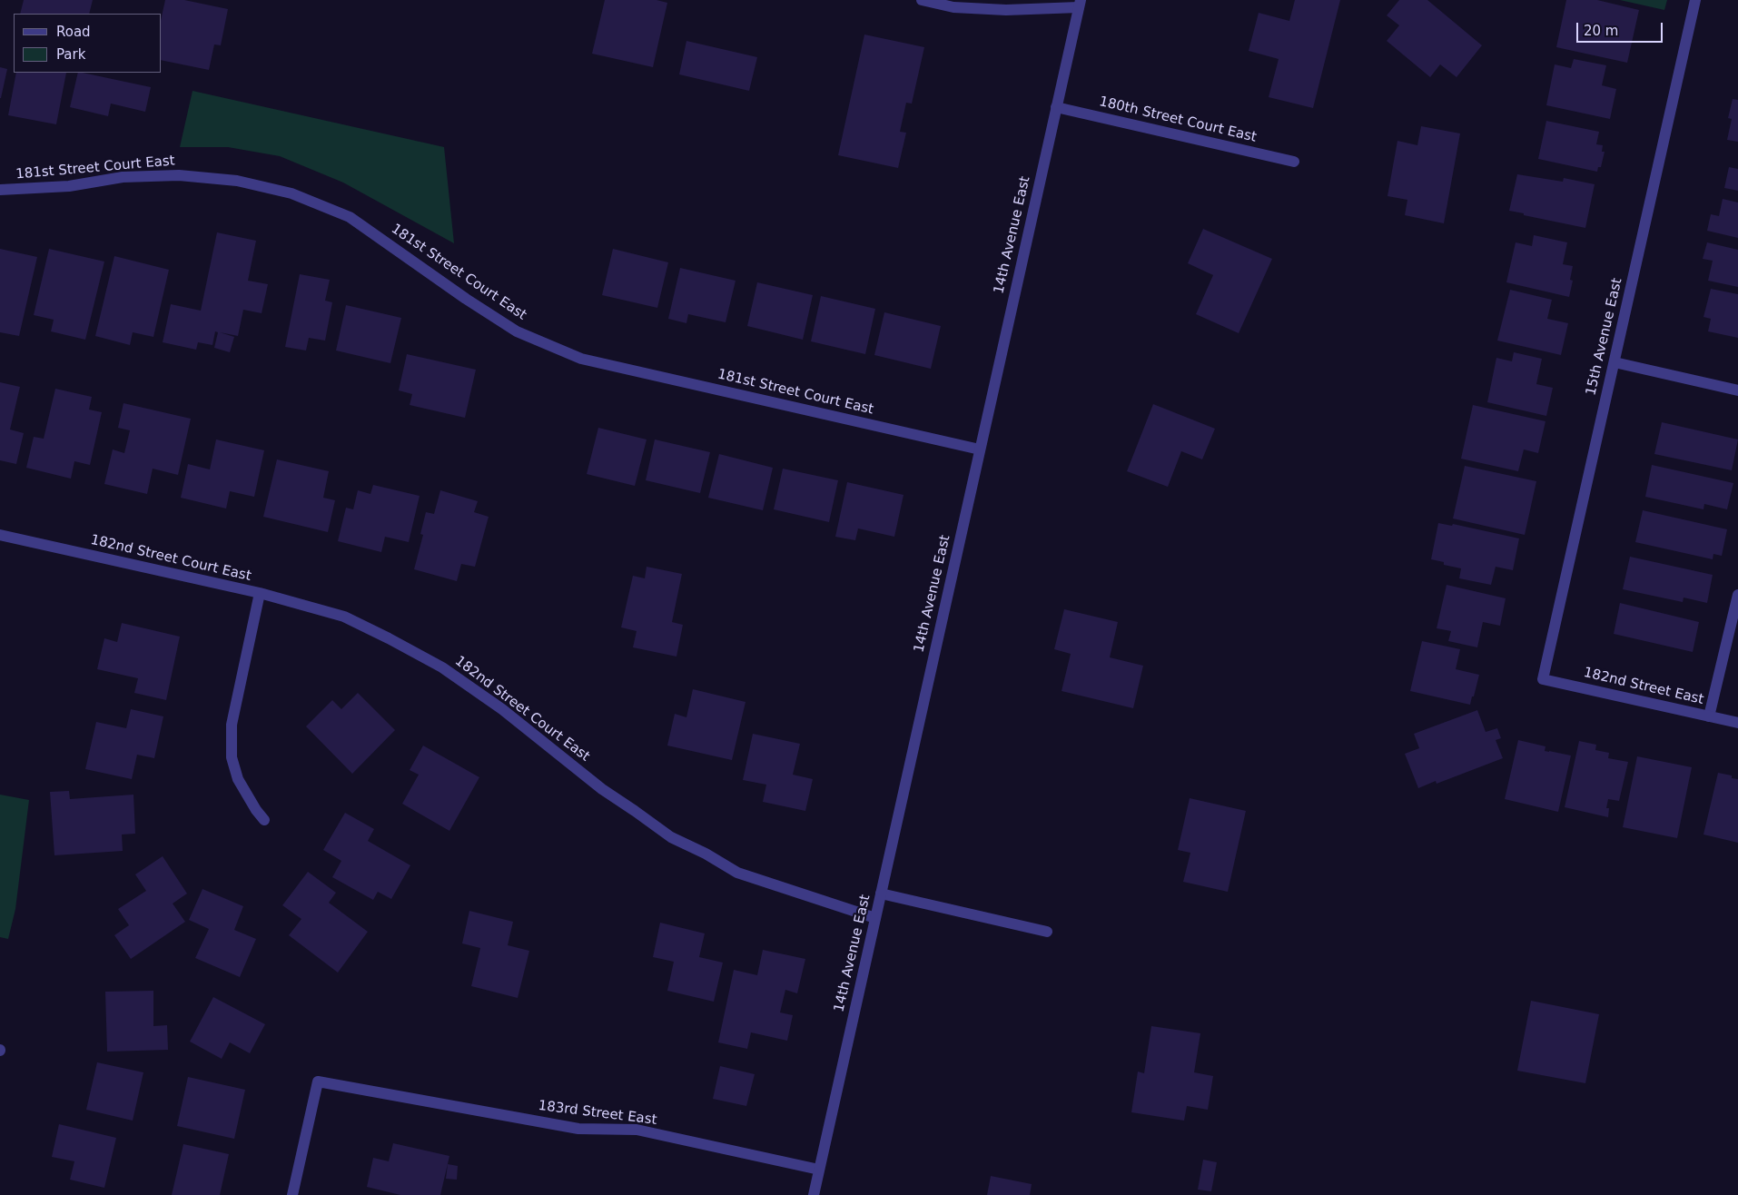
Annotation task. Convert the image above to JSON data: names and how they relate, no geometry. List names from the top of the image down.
{
  "streets": {
    "street": [
      "180th Street Court East",
      "181st Street Court East",
      "14th Avenue East",
      "15th Avenue East",
      "182nd Street Court East",
      "182nd Street East",
      "183rd Street East"
    ]
  },
  "crossings": [
    ["180th Street Court East", "14th Avenue East"],
    ["181st Street Court East", "14th Avenue East"],
    ["14th Avenue East", "182nd Street Court East"],
    ["14th Avenue East", "183rd Street East"],
    ["15th Avenue East", "182nd Street East"]
  ],
  "legend": ["Road", "Park"],
  "scale_bar": "20 m"
}
